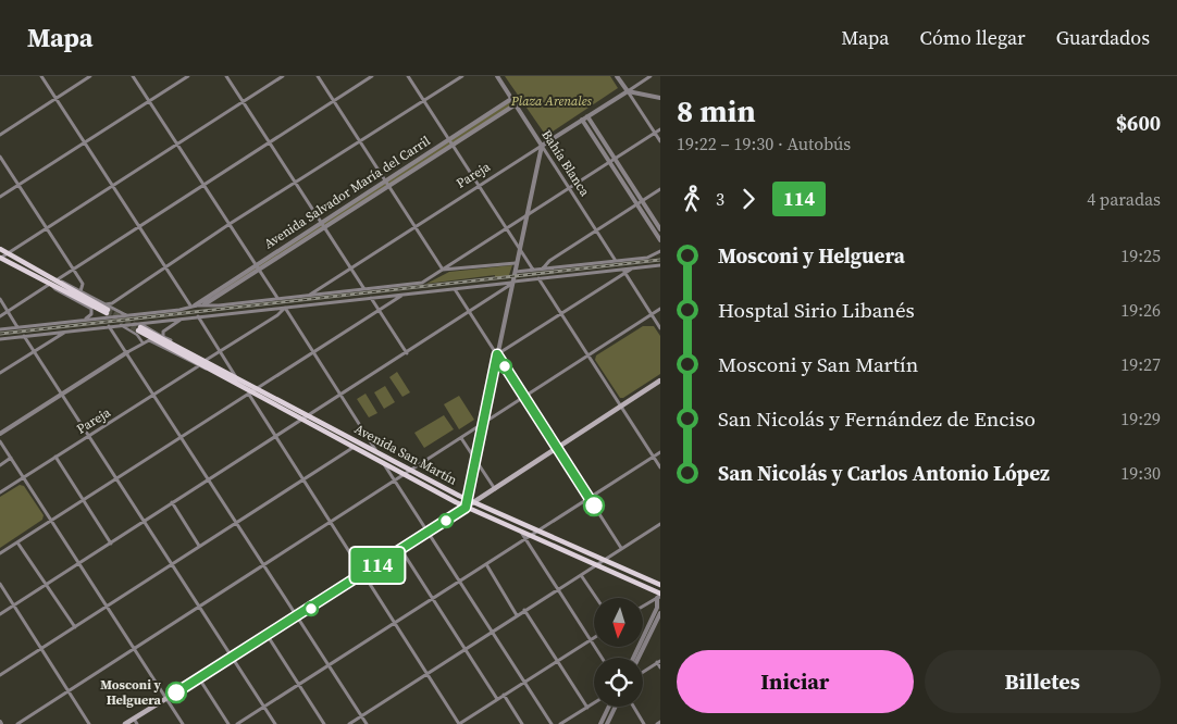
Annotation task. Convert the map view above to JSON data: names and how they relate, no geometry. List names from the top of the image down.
{
  "streets": {
    "main road": ["Avenida San Martín"],
    "street": ["Bahía Blanca", "Pareja", "Avenida Salvador María del Carril"]
  },
  "crossings": [
    ["Bahía Blanca", "Pareja"],
    ["Bahía Blanca", "Avenida Salvador María del Carril"],
    ["Pareja", "Avenida San Martín"]
  ],
  "parks": ["Plaza Arenales"],
  "places": ["Mosconi y Helguera"],
  "lines": ["bus line 114"],
  "north": "bottom",
  "page": {
    "header": "Mapa",
    "nav": ["Mapa", "Cómo llegar", "Guardados"],
    "on_map": "114",
    "heading": ["8 min", "19:22 – 19:30 · Autobús", "$600"],
    "legs": ["3", "114", "4 paradas"],
    "list": [
      {
        "name": "Mosconi y Helguera",
        "value": "19:25"
      },
      {
        "name": "Hosptal Sirio Libanés",
        "value": "19:26"
      },
      {
        "name": "Mosconi y San Martín",
        "value": "19:27"
      },
      {
        "name": "San Nicolás y Fernández de Enciso",
        "value": "19:29"
      },
      {
        "name": "San Nicolás y Carlos Antonio López",
        "value": "19:30"
      }
    ],
    "buttons": ["Iniciar", "Billetes"]
  }
}
